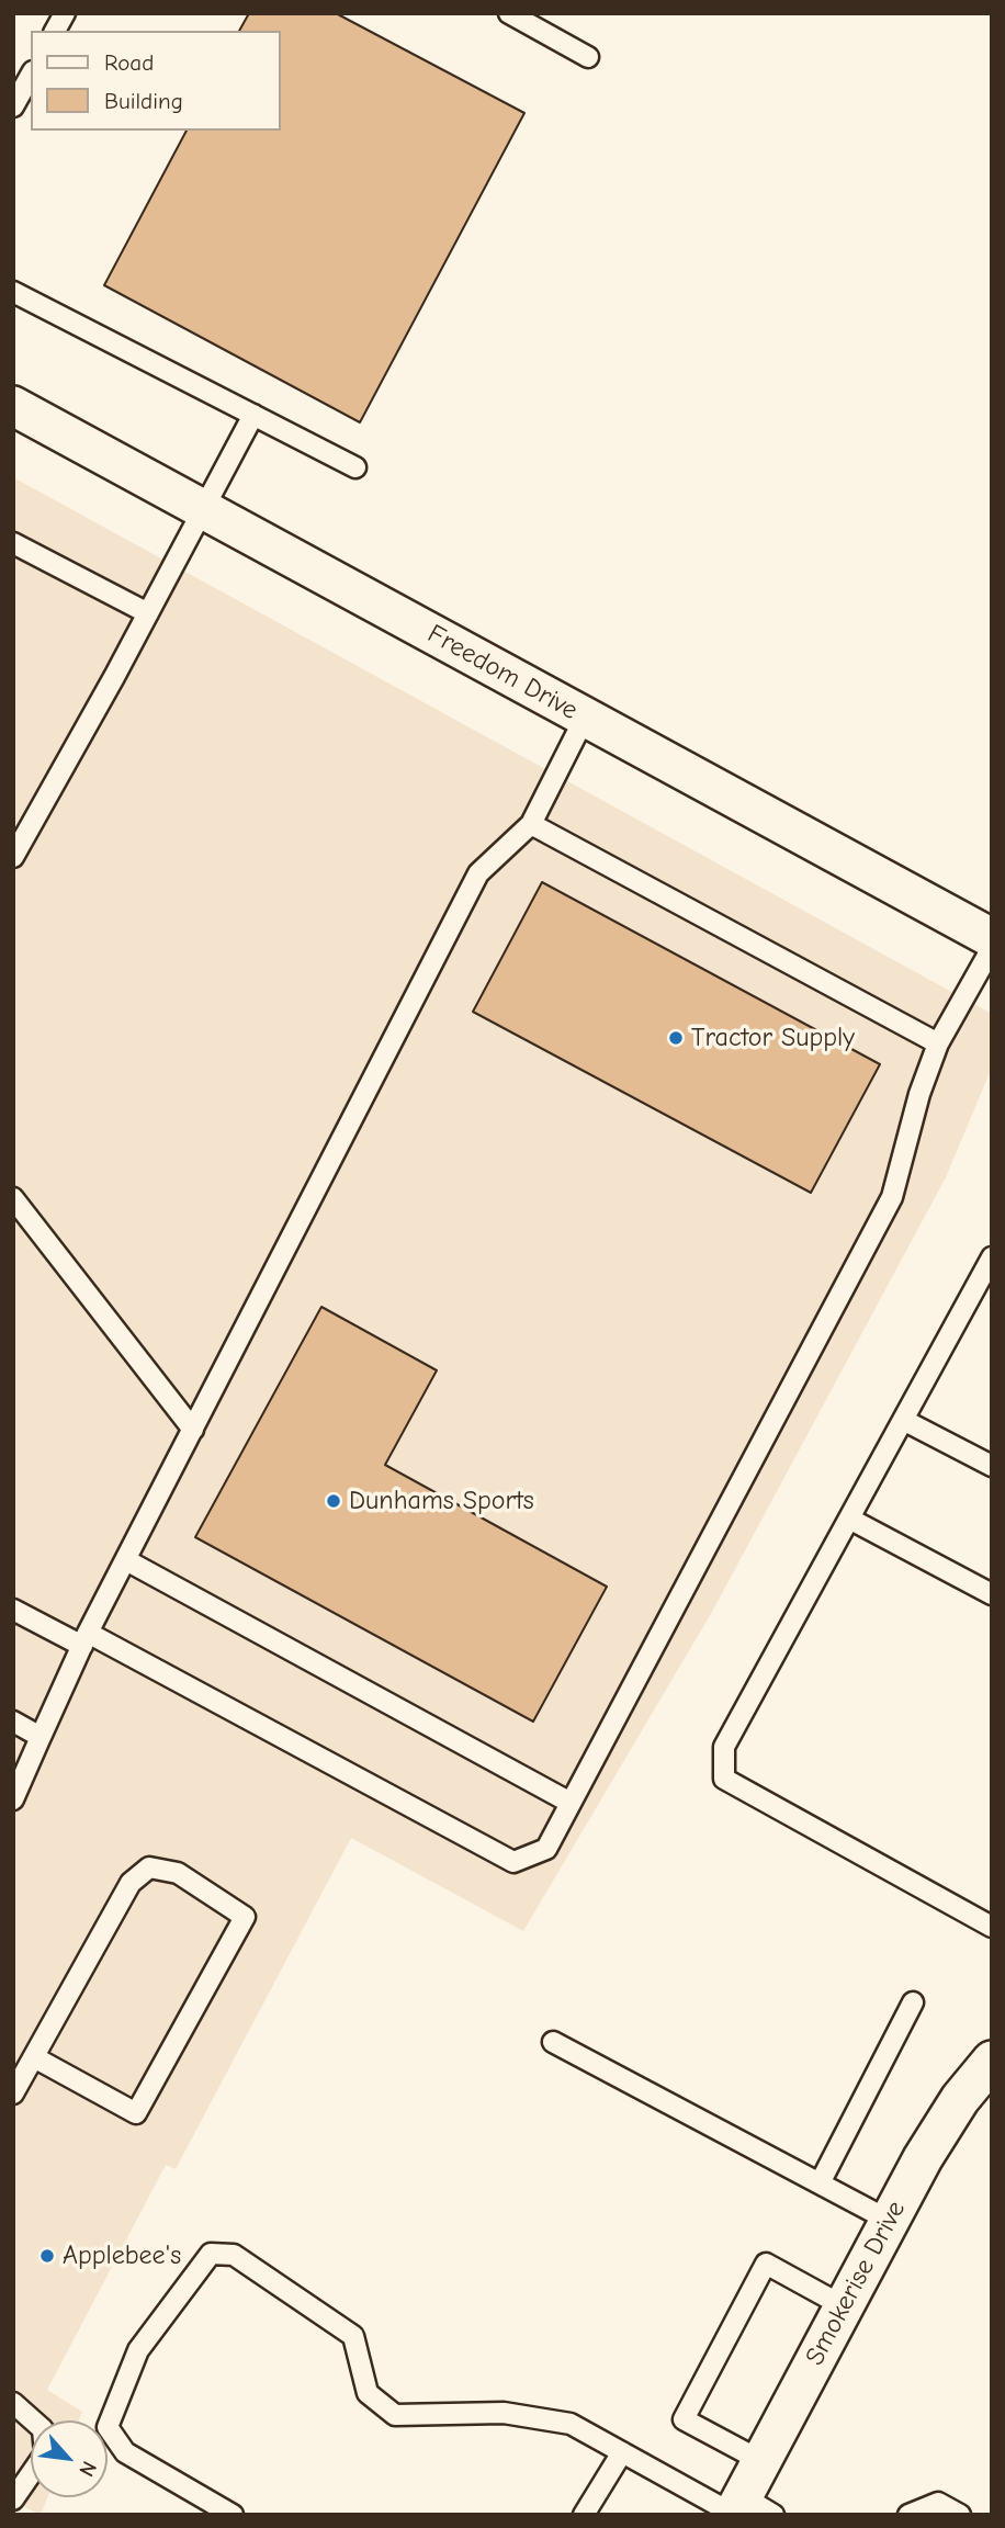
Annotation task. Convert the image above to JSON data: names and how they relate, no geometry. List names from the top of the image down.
{
  "streets": {
    "street": ["Freedom Drive", "Smokerise Drive"]
  },
  "places": ["Tractor Supply", "Dunhams Sports", "Applebee's"],
  "legend": ["Road", "Building"],
  "north": "bottom right"
}
